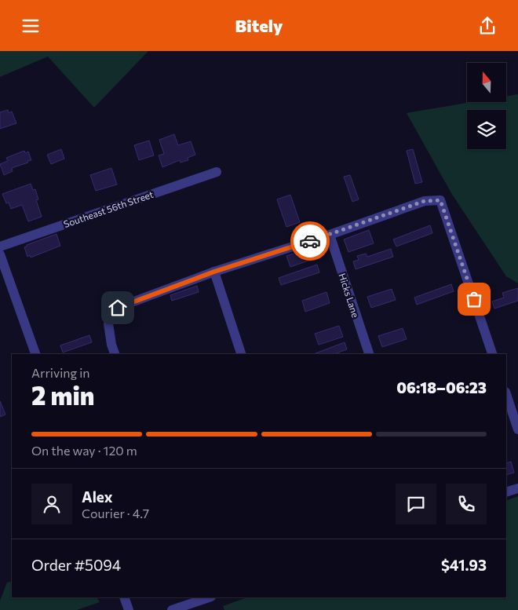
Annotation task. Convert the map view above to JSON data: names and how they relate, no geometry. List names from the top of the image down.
{
  "streets": {
    "street": ["Southeast 56th Street", "Hicks Lane"]
  },
  "north": "top",
  "page": {
    "header": "Bitely",
    "heading": ["2 min", "Arriving in", "06:18–06:23"],
    "panel": [
      "Alex",
      "Courier · 4.7",
      "Order #5094",
      "$41.93"
    ],
    "bar": "On the way · 120 m"
  }
}
